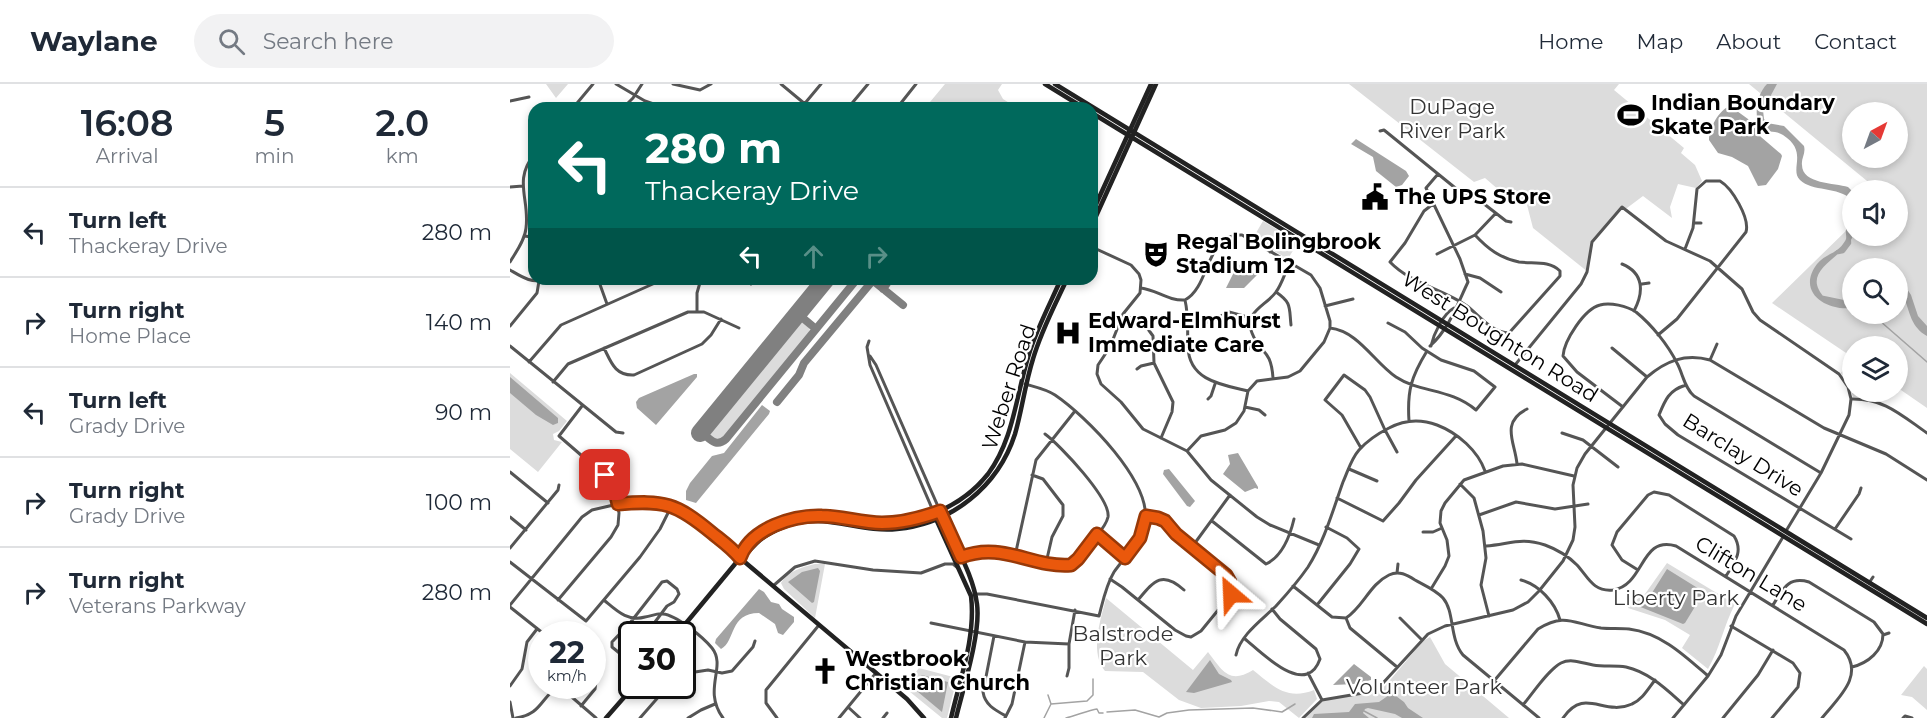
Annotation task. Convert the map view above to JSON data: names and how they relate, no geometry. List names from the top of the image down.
{
  "streets": {
    "main road": ["West Boughton Road", "Weber Road"],
    "street": ["Barclay Drive", "Clifton Lane"]
  },
  "parks": [
    "DuPage River Park",
    "Liberty Park",
    "Balstrode Park",
    "Volunteer Park"
  ],
  "places": {
    "sports": ["Indian Boundary Skate Park"],
    "public building": ["The UPS Store"],
    "theatre": ["Regal Bolingbrook Stadium 12"],
    "hospital": ["Edward-Elmhurst Immediate Care"],
    "church": ["Westbrook Christian Church"]
  },
  "north": "top right",
  "page": {
    "header": "Waylane",
    "search": "Search here",
    "nav": [
      "Home",
      "Map",
      "About",
      "Contact"
    ],
    "eta": [
      "16:08",
      "Arrival",
      "5",
      "min",
      "2.0",
      "km"
    ],
    "turn": ["280 m", "Thackeray Drive"],
    "list": [
      {
        "name": "Turn left",
        "note": "Thackeray Drive",
        "value": "280 m"
      },
      {
        "name": "Turn right",
        "note": "Home Place",
        "value": "140 m"
      },
      {
        "name": "Turn left",
        "note": "Grady Drive",
        "value": "90 m"
      },
      {
        "name": "Turn right",
        "note": "Grady Drive",
        "value": "100 m"
      },
      {
        "name": "Turn right",
        "note": "Veterans Parkway",
        "value": "280 m"
      }
    ],
    "speed": "22 km/h",
    "limit": "30"
  }
}
